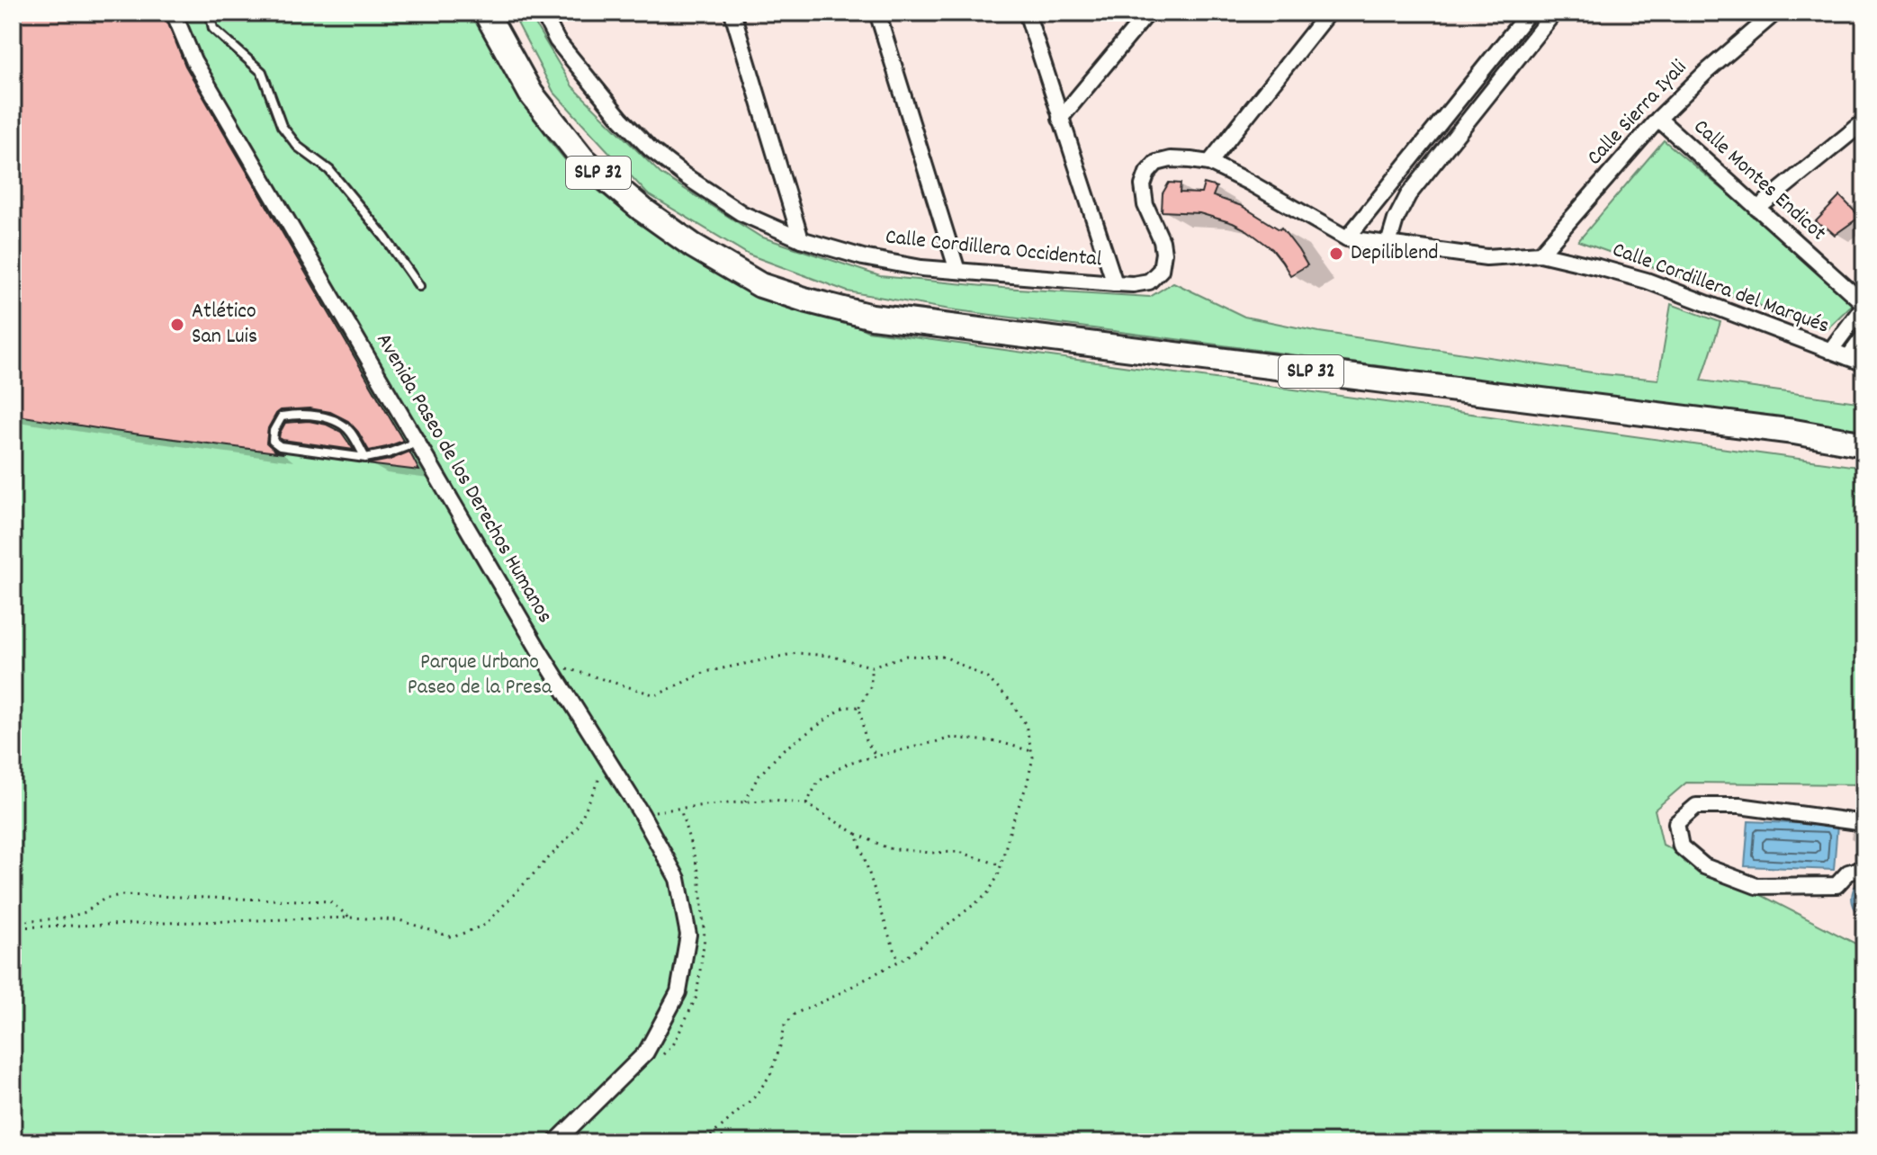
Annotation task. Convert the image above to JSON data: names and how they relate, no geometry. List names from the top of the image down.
{
  "streets": {
    "main road": ["SLP 32"],
    "street": [
      "Calle Sierra Iyali",
      "Calle Montes Endicot",
      "Calle Cordillera Occidental",
      "Calle Cordillera del Marqués",
      "Avenida Paseo de los Derechos Humanos"
    ]
  },
  "crossings": [
    ["Calle Sierra Iyali", "Calle Montes Endicot"],
    ["Calle Sierra Iyali", "Calle Cordillera del Marqués"],
    ["Calle Cordillera Occidental", "Calle Cordillera del Marqués"]
  ],
  "parks": ["Parque Urbano Paseo de la Presa"],
  "places": ["Depiliblend", "Atlético San Luis"]
}
